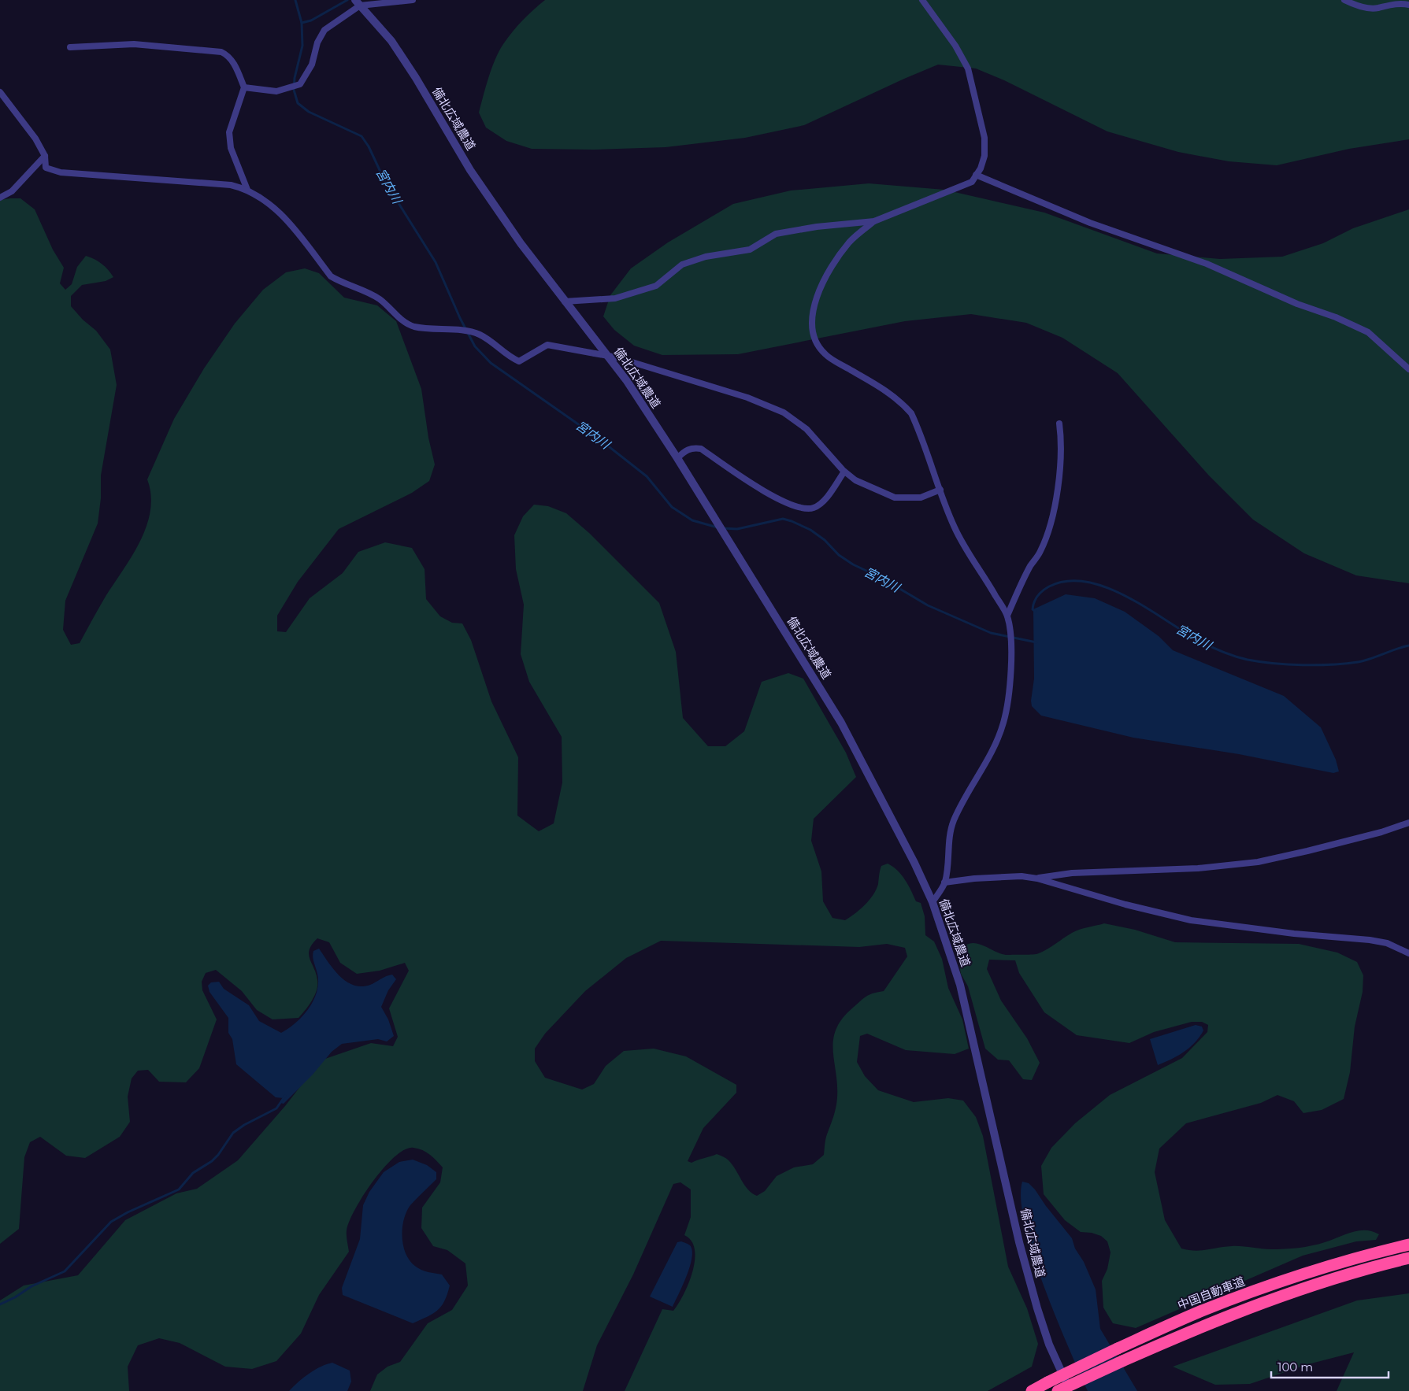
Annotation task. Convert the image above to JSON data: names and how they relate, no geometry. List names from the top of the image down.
{
  "streets": {
    "highway": ["中国自動車道"],
    "street": ["備北広域農道"]
  },
  "water": ["宮内川"],
  "scale_bar": "100 m"
}
